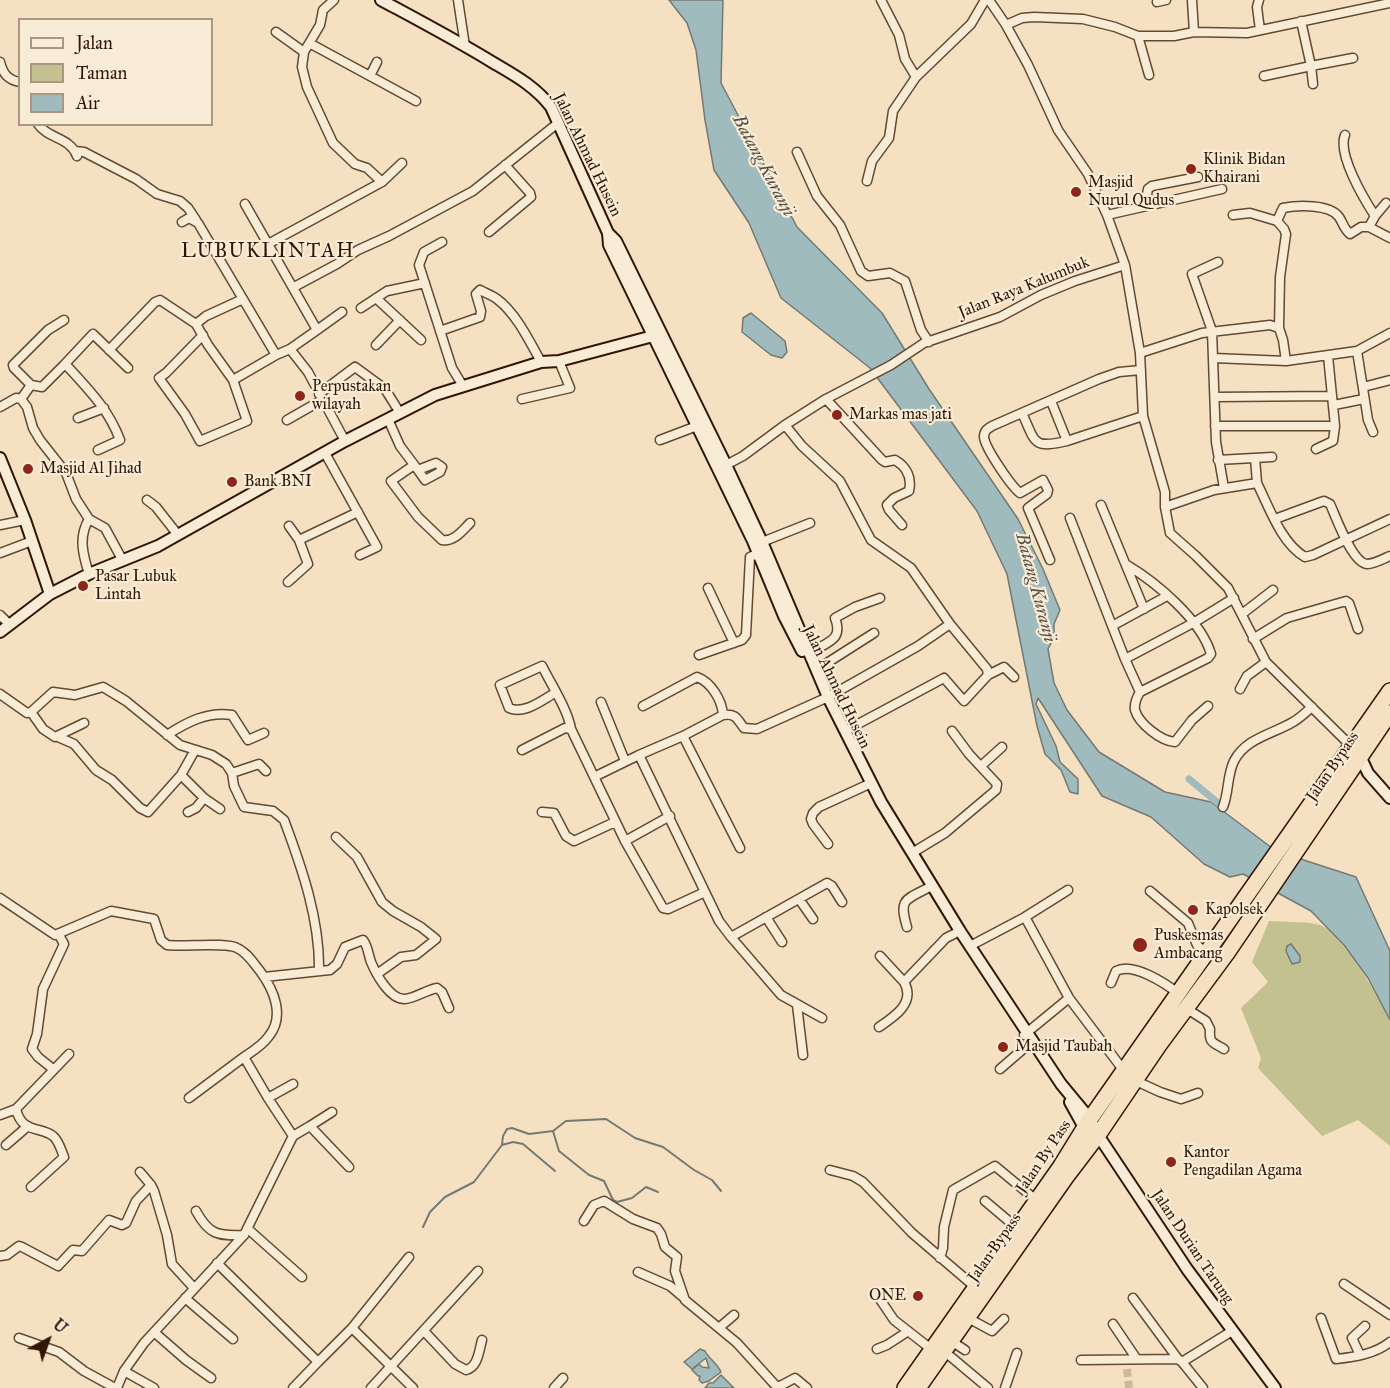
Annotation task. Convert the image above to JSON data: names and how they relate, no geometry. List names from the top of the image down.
{
  "streets": {
    "highway": ["Jalan Bypass", "Jalan By Pass"],
    "main road": ["Jalan Ahmad Husein", "Jalan Durian Tarung"],
    "street": ["Jalan Raya Kalumbuk"]
  },
  "crossings": [
    ["Jalan Ahmad Husein", "Jalan Raya Kalumbuk"],
    ["Jalan Ahmad Husein", "Jalan Bypass"],
    ["Jalan Ahmad Husein", "Jalan By Pass"],
    ["Jalan Ahmad Husein", "Jalan Durian Tarung"],
    ["Jalan Bypass", "Jalan By Pass"],
    ["Jalan Bypass", "Jalan Durian Tarung"],
    ["Jalan By Pass", "Jalan Durian Tarung"]
  ],
  "districts": ["LUBUKLINTAH"],
  "water": ["Batang Kuranji"],
  "places": [
    "Klinik Bidan Khairani",
    "Masjid Nurul Qudus",
    "Perpustakan wilayah",
    "Markas mas jati",
    "Masjid Al Jihad",
    "Bank BNI",
    "Pasar Lubuk Lintah",
    "Kapolsek",
    "Puskesmas Ambacang",
    "Masjid Taubah",
    "Kantor Pengadilan Agama",
    "ONE"
  ],
  "legend": ["Jalan", "Taman", "Air"],
  "north": "top right"
}
